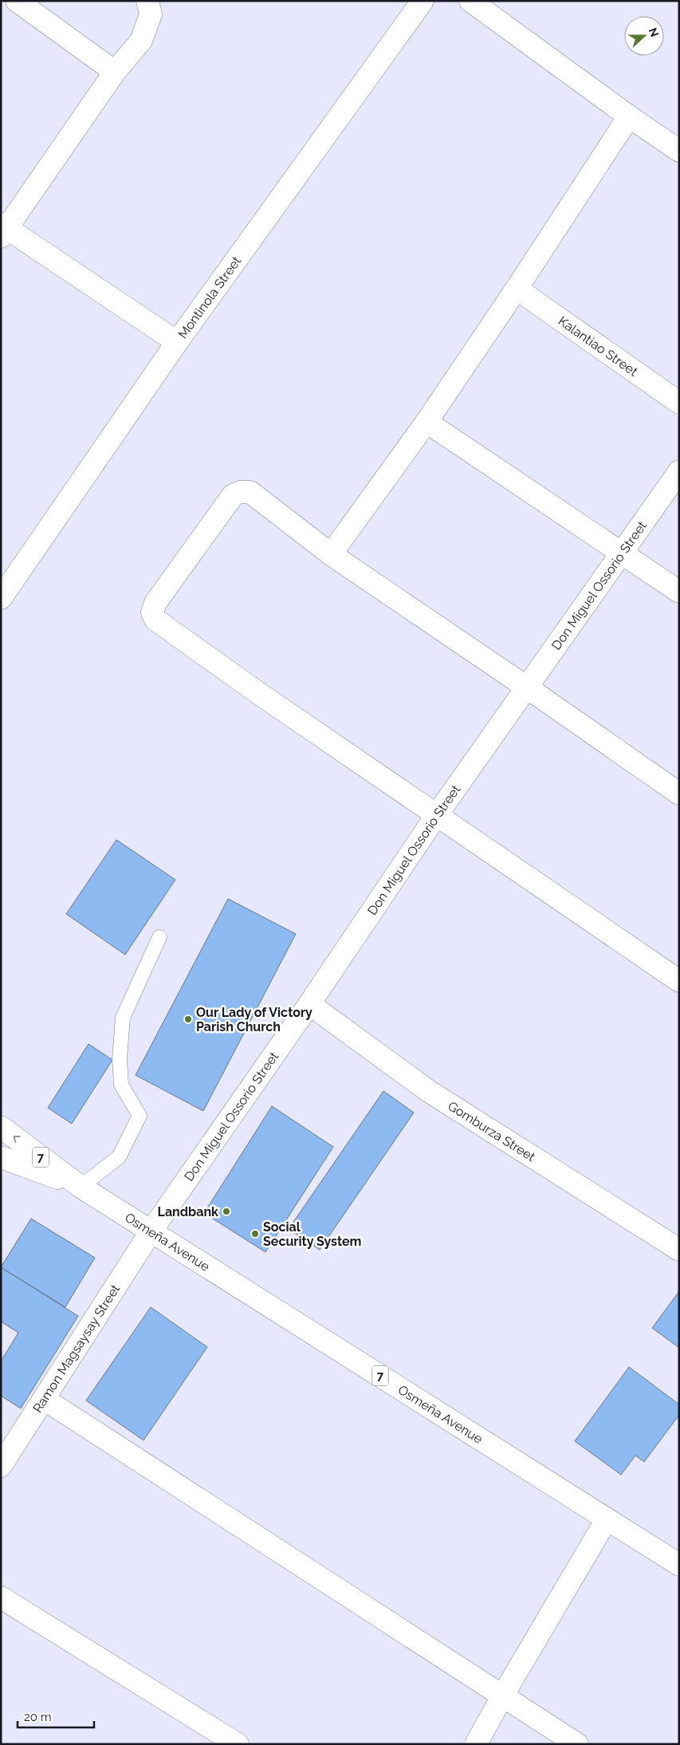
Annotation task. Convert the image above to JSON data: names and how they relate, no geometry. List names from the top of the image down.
{
  "streets": {
    "street": [
      "Montinola Street",
      "Kalantiao Street",
      "Don Miguel Ossorio Street",
      "Gomburza Street",
      "7",
      "Osmeña Avenue",
      "Ramon Magsaysay Street"
    ]
  },
  "crossings": [
    ["Don Miguel Ossorio Street", "Gomburza Street"],
    ["Don Miguel Ossorio Street", "Osmeña Avenue"],
    ["Don Miguel Ossorio Street", "Ramon Magsaysay Street"],
    ["Osmeña Avenue", "Ramon Magsaysay Street"]
  ],
  "places": ["Our Lady of Victory Parish Church", "Landbank", "Social Security System"],
  "scale_bar": "20 m",
  "north": "right"
}
